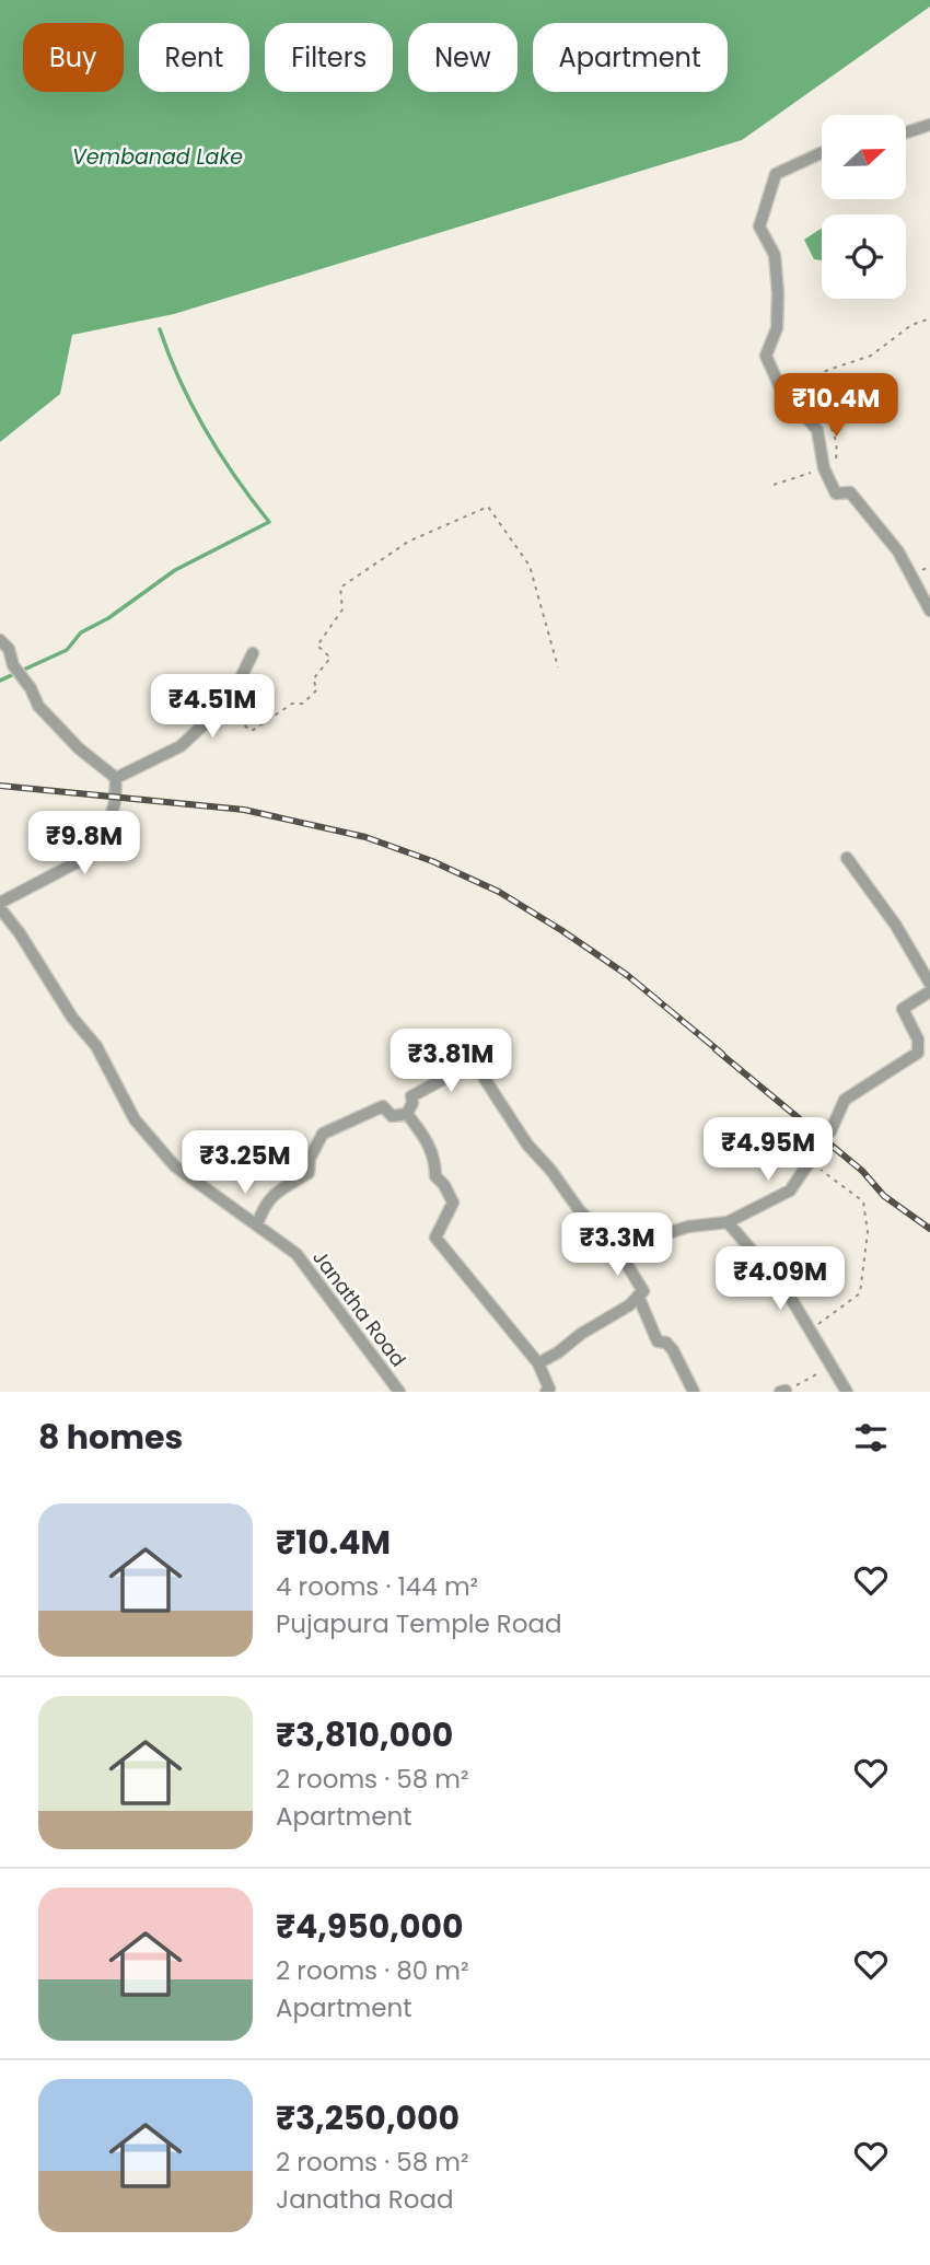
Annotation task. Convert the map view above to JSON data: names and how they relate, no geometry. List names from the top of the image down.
{
  "streets": {
    "street": ["Janatha Road"]
  },
  "water": ["Vembanad Lake"],
  "north": "right",
  "page": {
    "chip": [
      "Buy",
      "Rent",
      "Filters",
      "New",
      "Apartment"
    ],
    "price": [
      "₹10.4M",
      "₹4.51M",
      "₹9.8M",
      "₹3.81M",
      "₹4.95M",
      "₹3.25M",
      "₹3.3M",
      "₹4.09M"
    ],
    "heading": "8 homes",
    "list": [
      {
        "name": "₹10.4M",
        "note": "4 rooms · 144 m² · Pujapura Temple Road"
      },
      {
        "name": "₹3,810,000",
        "note": "2 rooms · 58 m² · Apartment"
      },
      {
        "name": "₹4,950,000",
        "note": "2 rooms · 80 m² · Apartment"
      },
      {
        "name": "₹3,250,000",
        "note": "2 rooms · 58 m² · Janatha Road"
      }
    ]
  }
}
